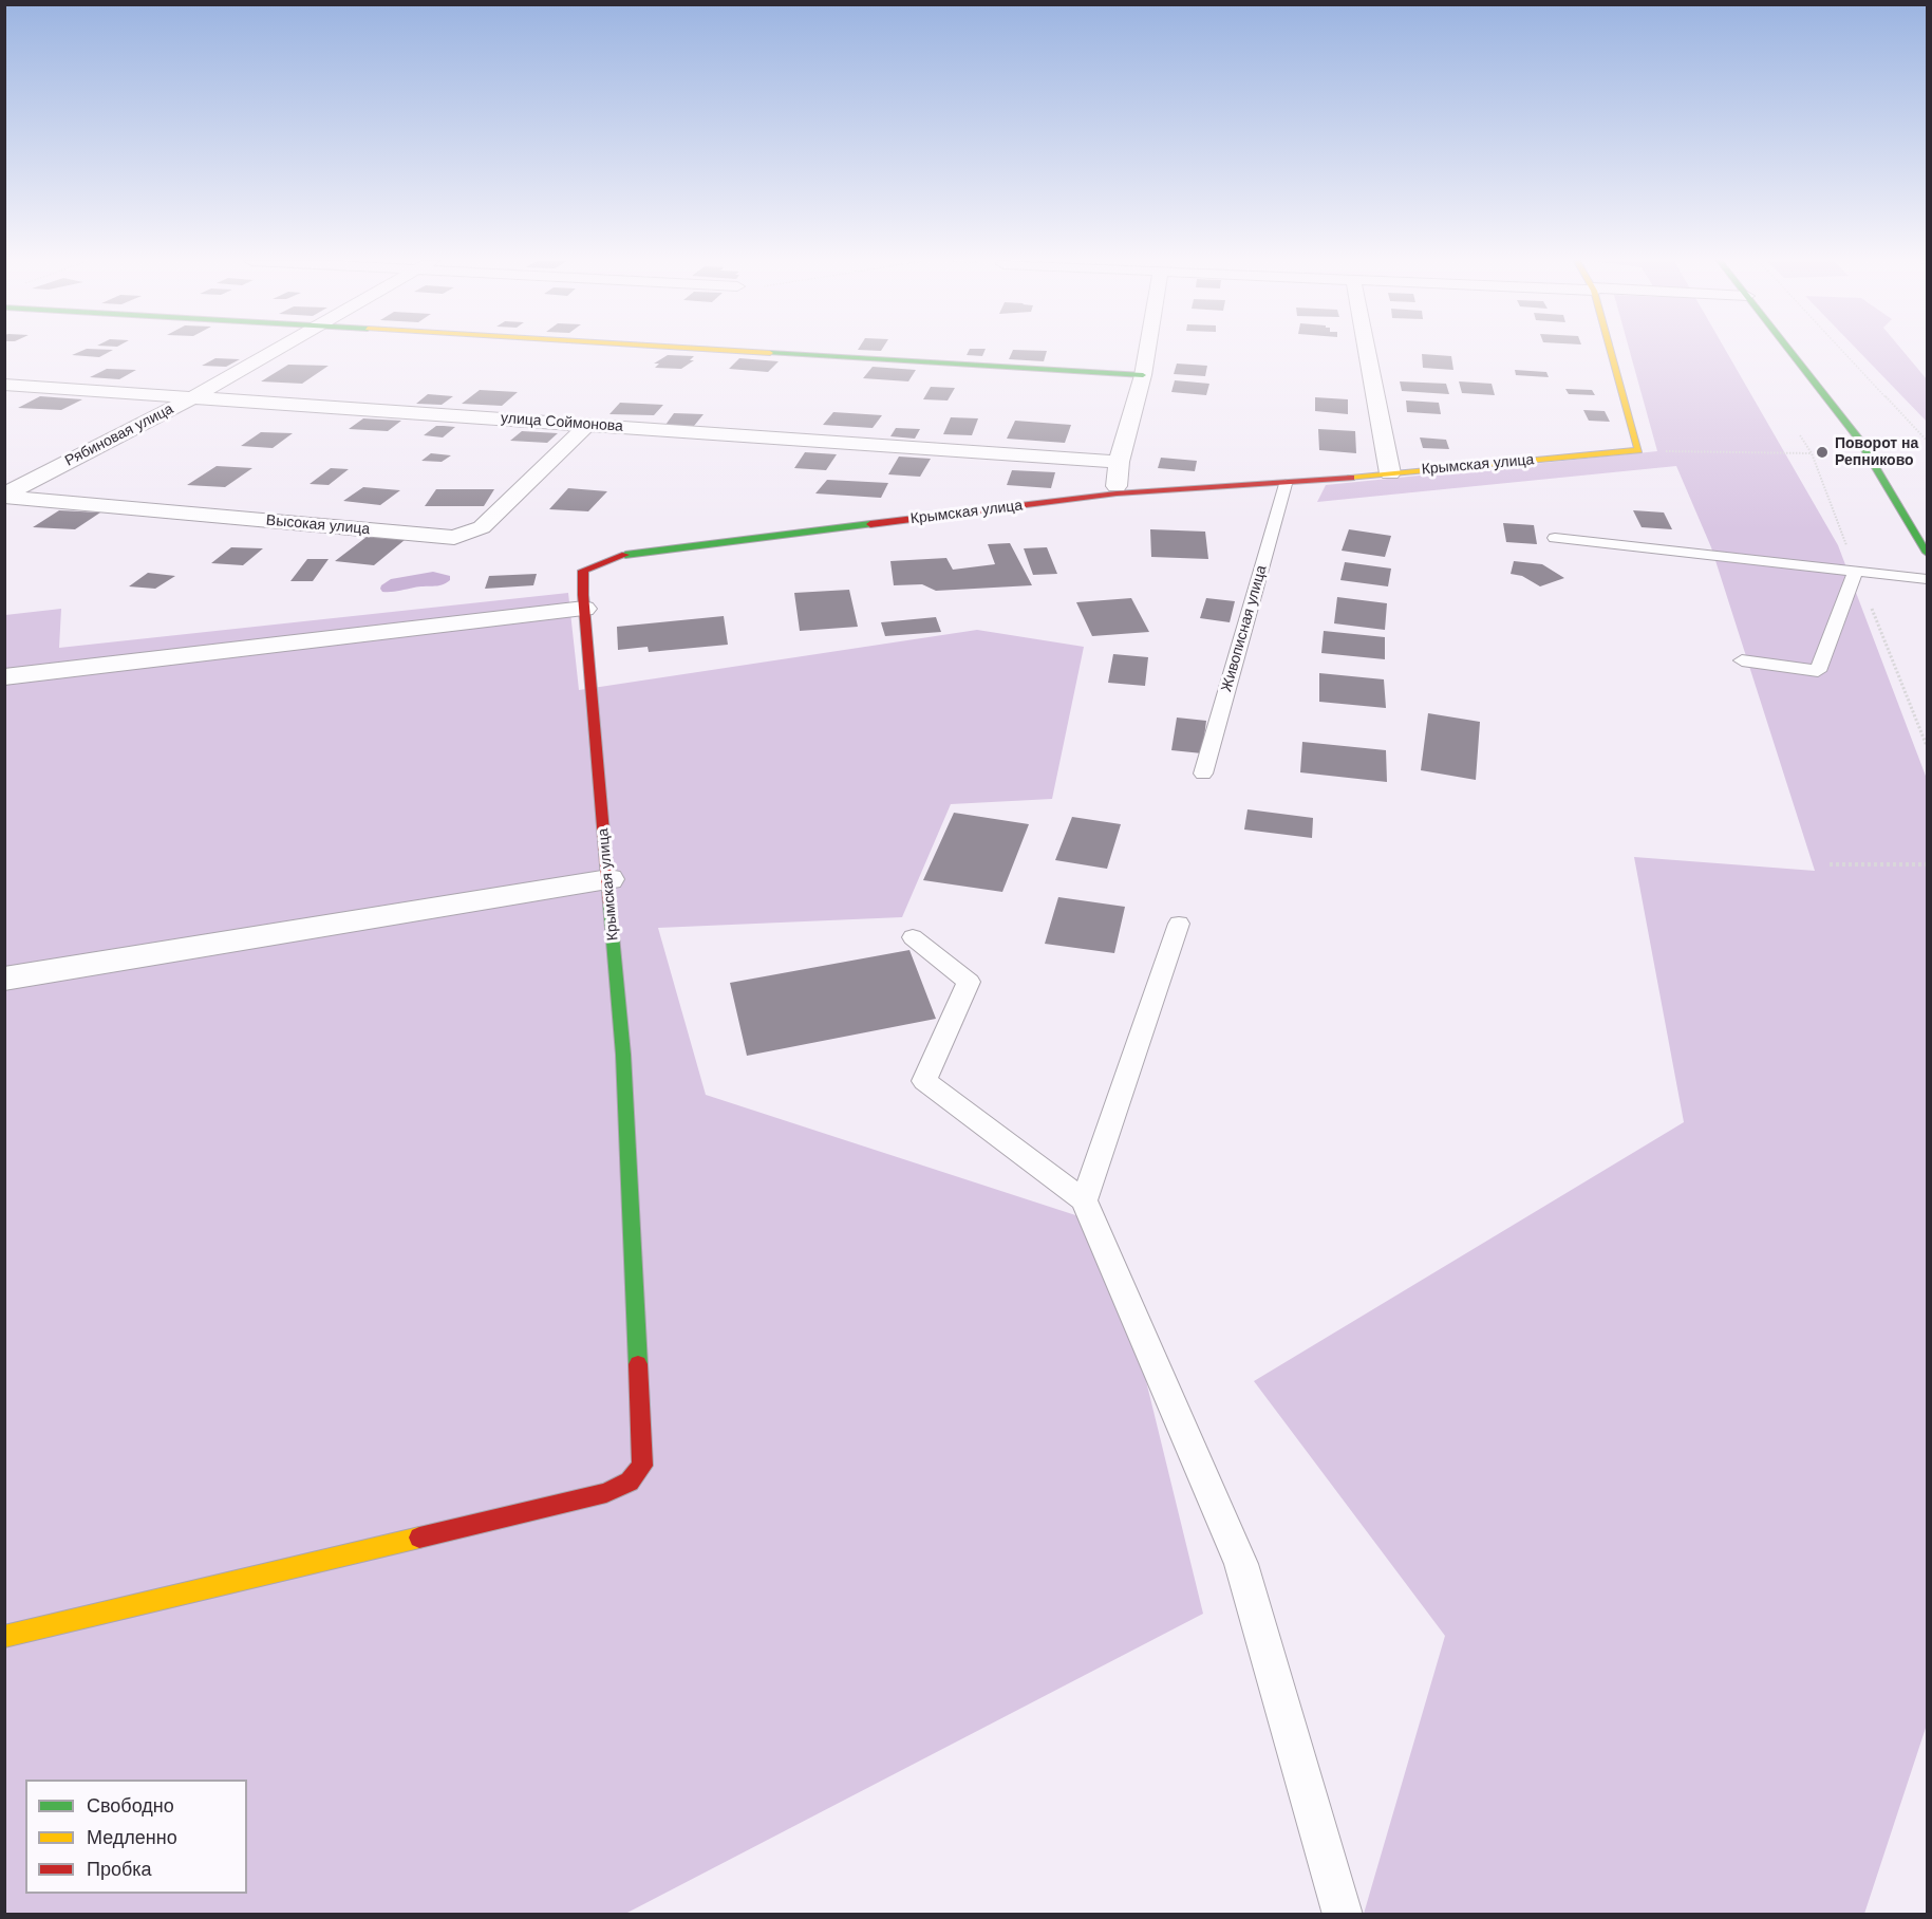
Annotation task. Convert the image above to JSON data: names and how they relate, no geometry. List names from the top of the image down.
{
  "streets": {
    "street": [
      "улица Соймонова",
      "Рябиновая улица",
      "Крымская улица",
      "Высокая улица"
    ],
    "lane": ["Живописная улица"]
  },
  "crossings": [
    ["улица Соймонова", "Рябиновая улица"],
    ["улица Соймонова", "Высокая улица"],
    ["Рябиновая улица", "Высокая улица"],
    ["Крымская улица", "Живописная улица"]
  ],
  "places": ["Поворот на Репниково"],
  "legend": ["Свободно", "Медленно", "Пробка"]
}
